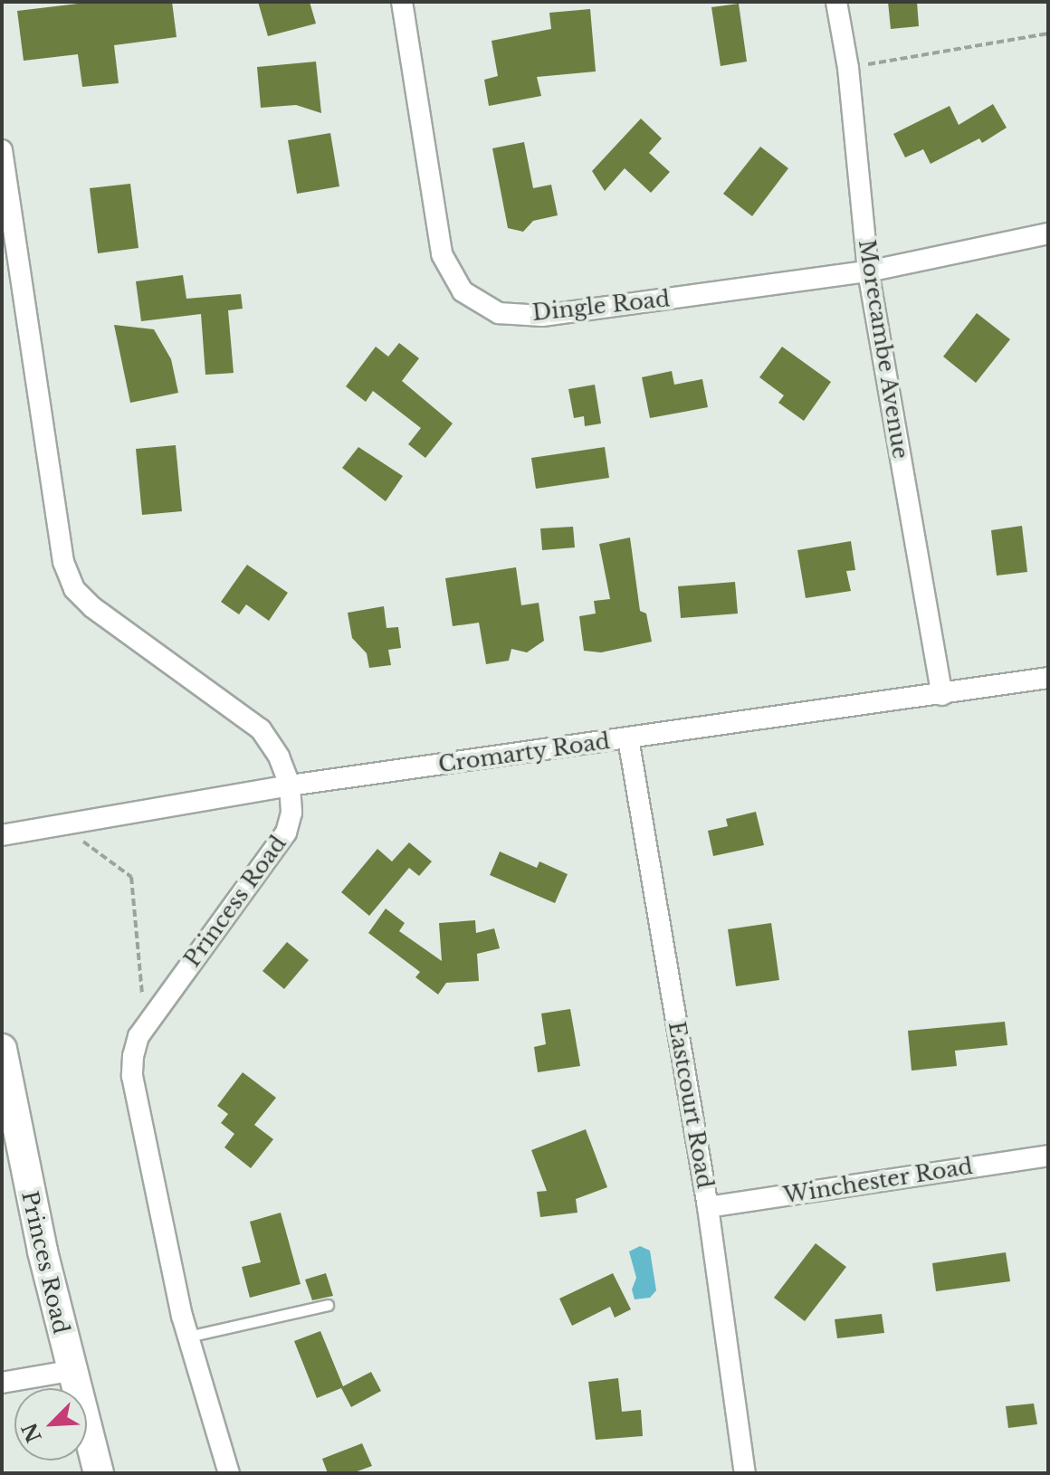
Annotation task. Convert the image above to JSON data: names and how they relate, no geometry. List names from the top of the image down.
{
  "streets": {
    "main road": ["Princes Road"],
    "street": [
      "Dingle Road",
      "Morecambe Avenue",
      "Cromarty Road",
      "Princess Road",
      "Eastcourt Road",
      "Winchester Road"
    ]
  },
  "crossings": [
    ["Dingle Road", "Morecambe Avenue"],
    ["Morecambe Avenue", "Cromarty Road"],
    ["Cromarty Road", "Princess Road"],
    ["Cromarty Road", "Eastcourt Road"],
    ["Eastcourt Road", "Winchester Road"]
  ],
  "north": "bottom left"
}
